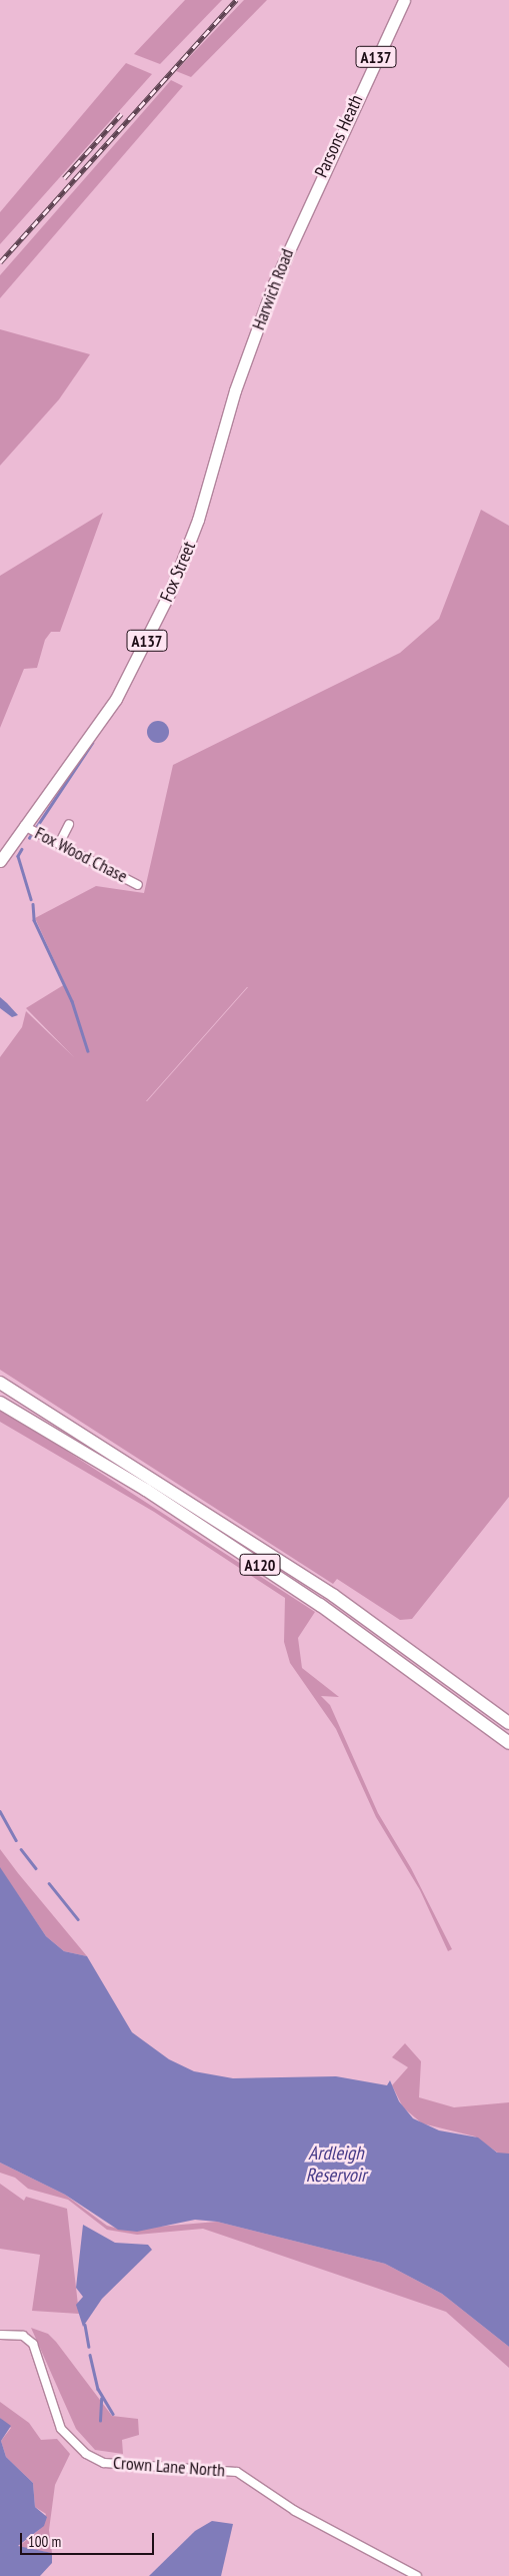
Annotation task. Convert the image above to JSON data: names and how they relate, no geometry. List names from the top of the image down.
{
  "streets": {
    "highway": ["A120"],
    "main road": [
      "A137",
      "Parsons Heath",
      "Harwich Road",
      "Fox Street"
    ],
    "street": ["Fox Wood Chase", "Crown Lane North"]
  },
  "crossings": [
    ["Parsons Heath", "Harwich Road"],
    ["Harwich Road", "Fox Street"],
    ["Fox Street", "Fox Wood Chase"]
  ],
  "water": ["Ardleigh Reservoir"],
  "scale_bar": "100 m"
}
